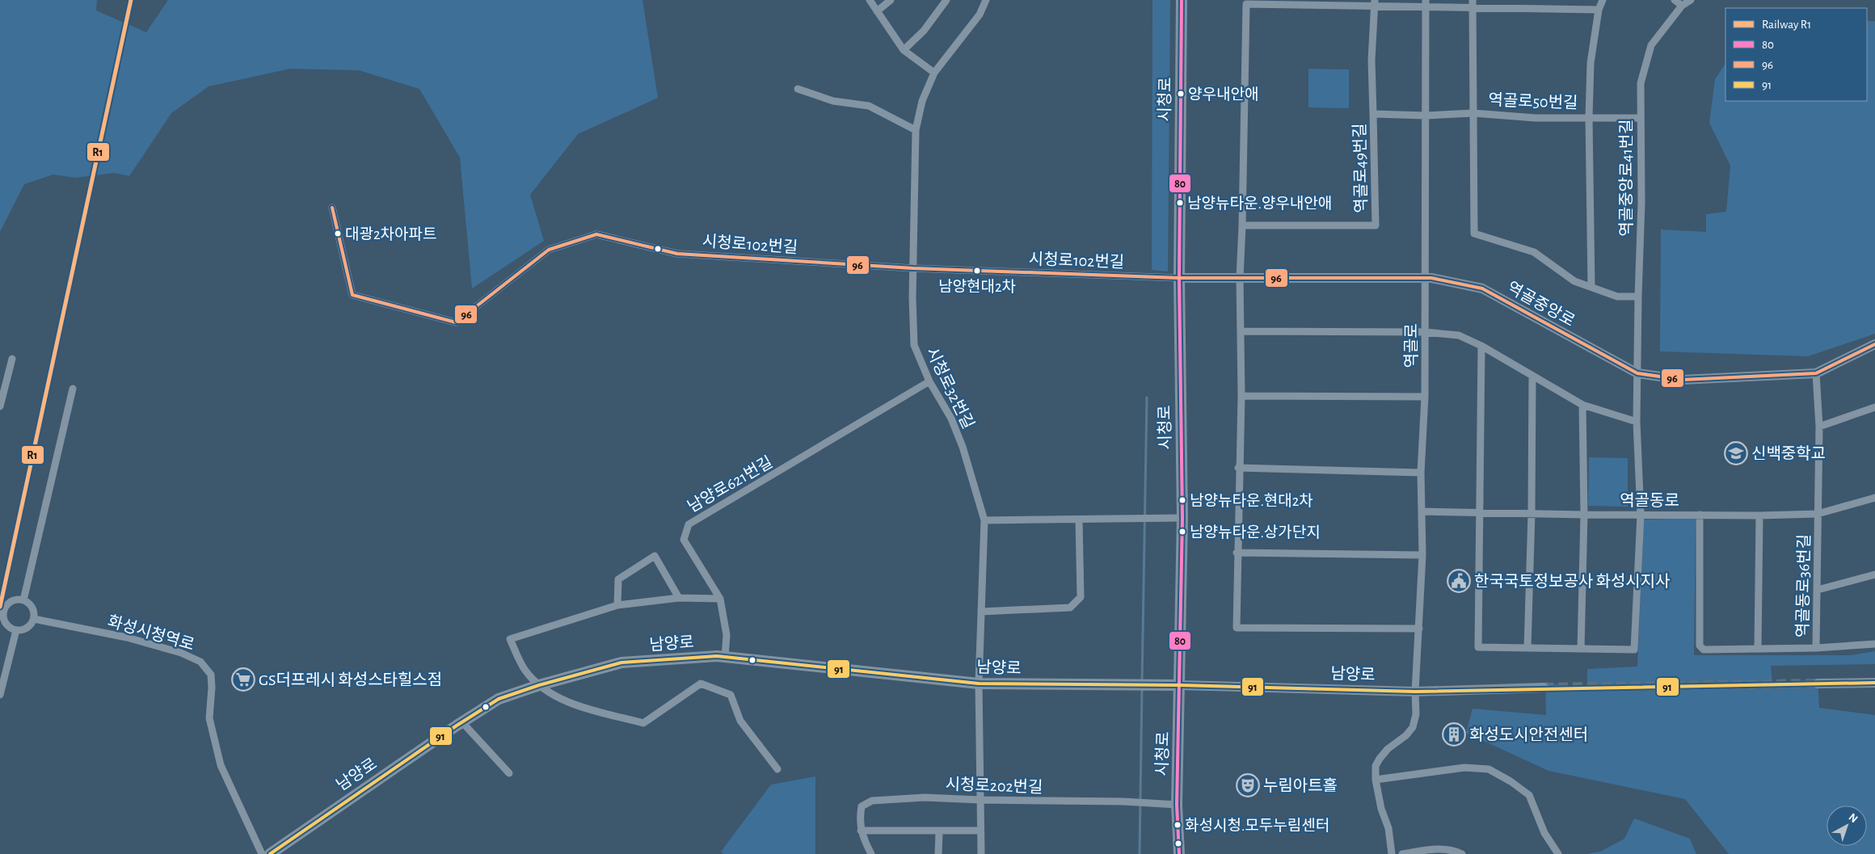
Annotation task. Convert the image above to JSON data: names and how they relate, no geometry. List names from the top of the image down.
{
  "streets": {
    "main road": ["시청로", "남양로"],
    "street": [
      "역골로50번길",
      "역골로49번길",
      "역골중앙로41번길",
      "시청로102번길",
      "역골중앙로",
      "역골로",
      "시청로32번길",
      "남양로621번길",
      "역골동로",
      "역골동로36번길",
      "화성시청역로",
      "시청로202번길"
    ]
  },
  "crossings": [
    ["시청로", "시청로102번길"],
    ["시청로", "역골중앙로"],
    ["시청로", "남양로"],
    ["시청로", "시청로202번길"],
    ["역골로50번길", "역골로49번길"],
    ["역골로50번길", "역골중앙로41번길"],
    ["역골로50번길", "역골로"],
    ["역골로49번길", "역골로"],
    ["역골중앙로41번길", "역골중앙로"],
    ["역골중앙로41번길", "역골동로"],
    ["시청로102번길", "역골중앙로"],
    ["시청로102번길", "시청로32번길"],
    ["역골중앙로", "역골로"],
    ["역골중앙로", "역골동로36번길"],
    ["역골로", "역골동로"],
    ["역골로", "남양로"],
    ["시청로32번길", "남양로621번길"],
    ["시청로32번길", "남양로"],
    ["시청로32번길", "시청로202번길"],
    ["남양로621번길", "남양로"],
    ["역골동로", "역골동로36번길"]
  ],
  "places": {
    "other": [
      "양우내안애",
      "남양뉴타운.양우내안애",
      "대광2차아파트",
      "남양현대2차",
      "남양뉴타운.현대2차",
      "남양뉴타운.상가단지",
      "화성시청.모두누림센터"
    ],
    "school or university": ["신백중학교"],
    "public building": ["한국국토정보공사 화성시지사"],
    "supermarket": ["GS더프레시 화성스타힐스점"],
    "building": ["화성도시안전센터"],
    "theatre": ["누림아트홀"]
  },
  "lines": [
    "rail line R1",
    "transit line 80",
    "transit line 96",
    "transit line 91"
  ],
  "legend": [
    "Railway R1",
    "80",
    "96",
    "91"
  ],
  "north": "top right"
}
